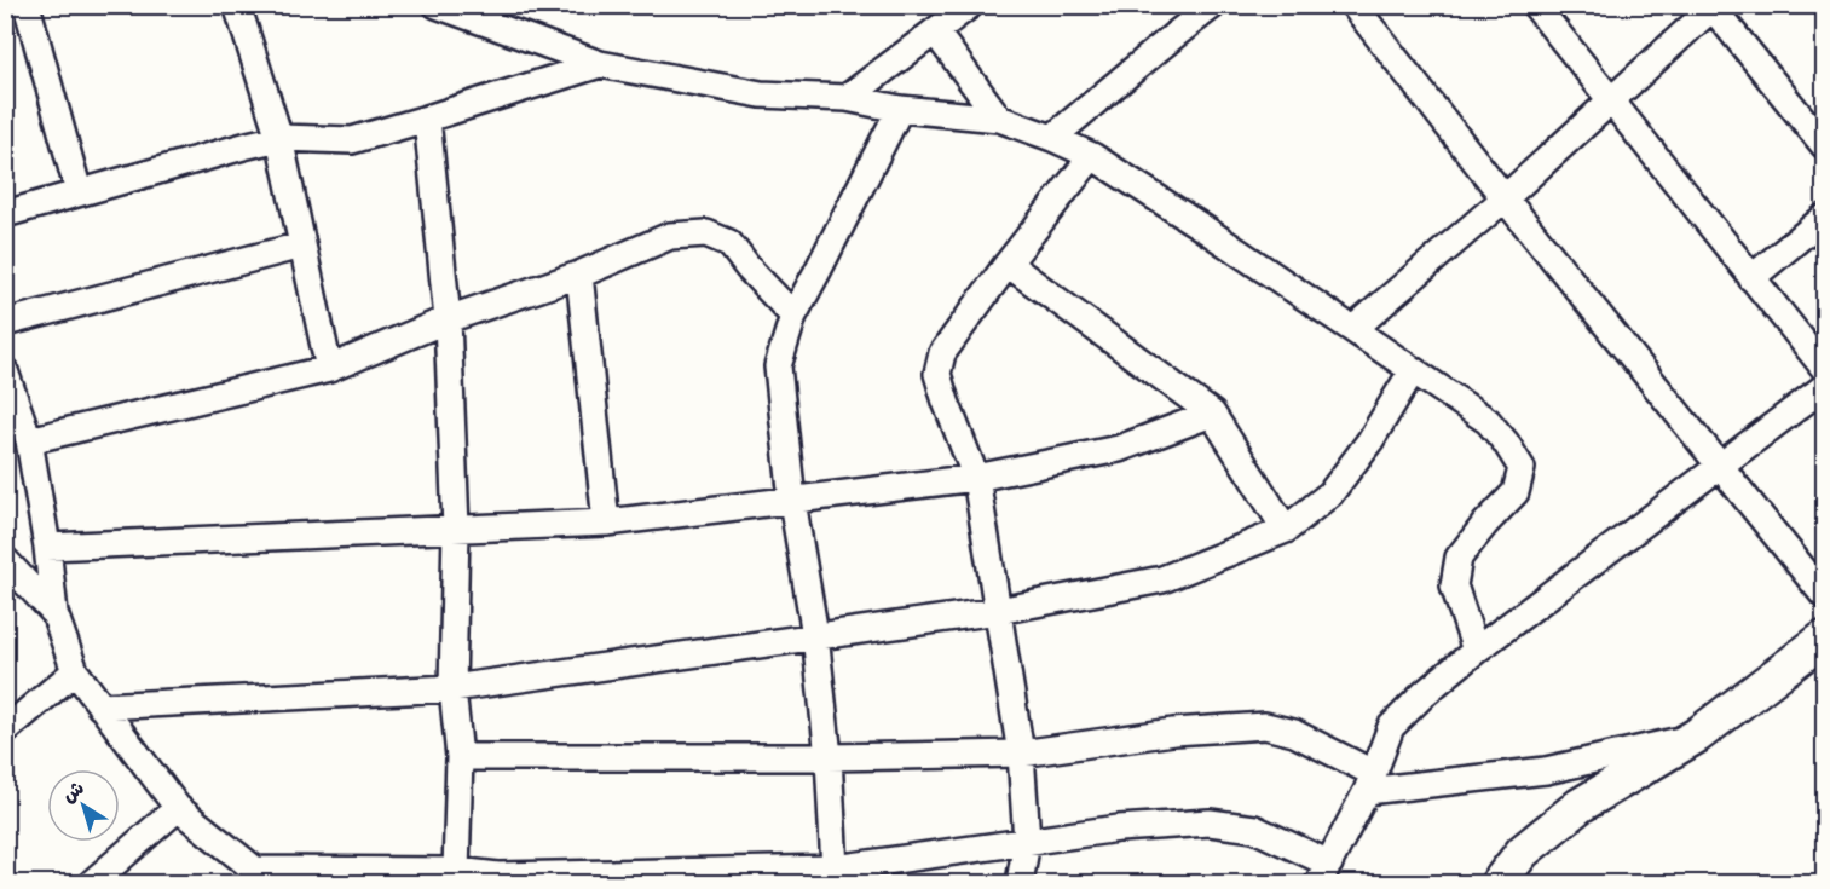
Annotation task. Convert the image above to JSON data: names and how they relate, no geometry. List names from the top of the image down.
{
  "north": "top left"
}
